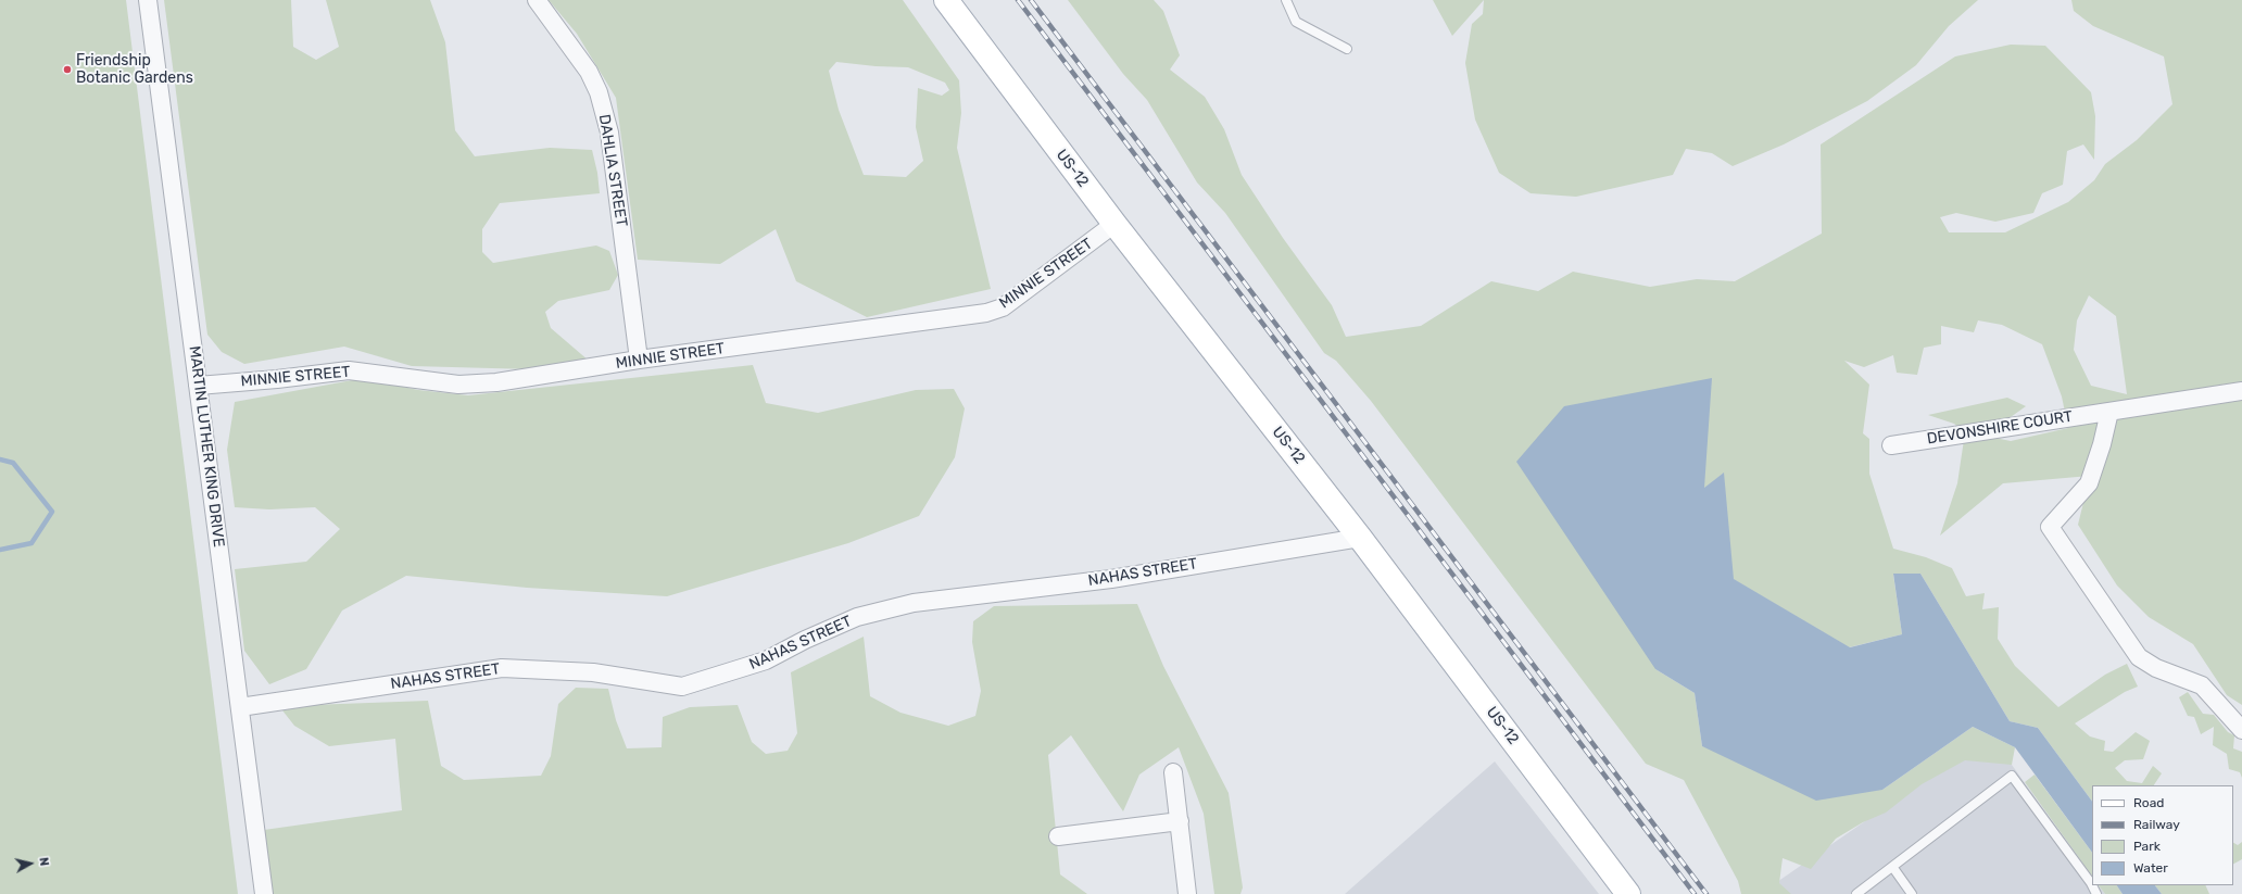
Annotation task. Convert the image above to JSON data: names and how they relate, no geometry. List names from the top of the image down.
{
  "streets": {
    "main road": ["US-12"],
    "street": [
      "DAHLIA STREET",
      "MINNIE STREET",
      "DEVONSHIRE COURT",
      "MARTIN LUTHER KING DRIVE",
      "NAHAS STREET"
    ]
  },
  "crossings": [
    ["US-12", "MINNIE STREET"],
    ["US-12", "NAHAS STREET"],
    ["DAHLIA STREET", "MINNIE STREET"],
    ["MINNIE STREET", "MARTIN LUTHER KING DRIVE"],
    ["MARTIN LUTHER KING DRIVE", "NAHAS STREET"]
  ],
  "places": ["Friendship Botanic Gardens"],
  "legend": [
    "Road",
    "Railway",
    "Park",
    "Water"
  ],
  "north": "right"
}
